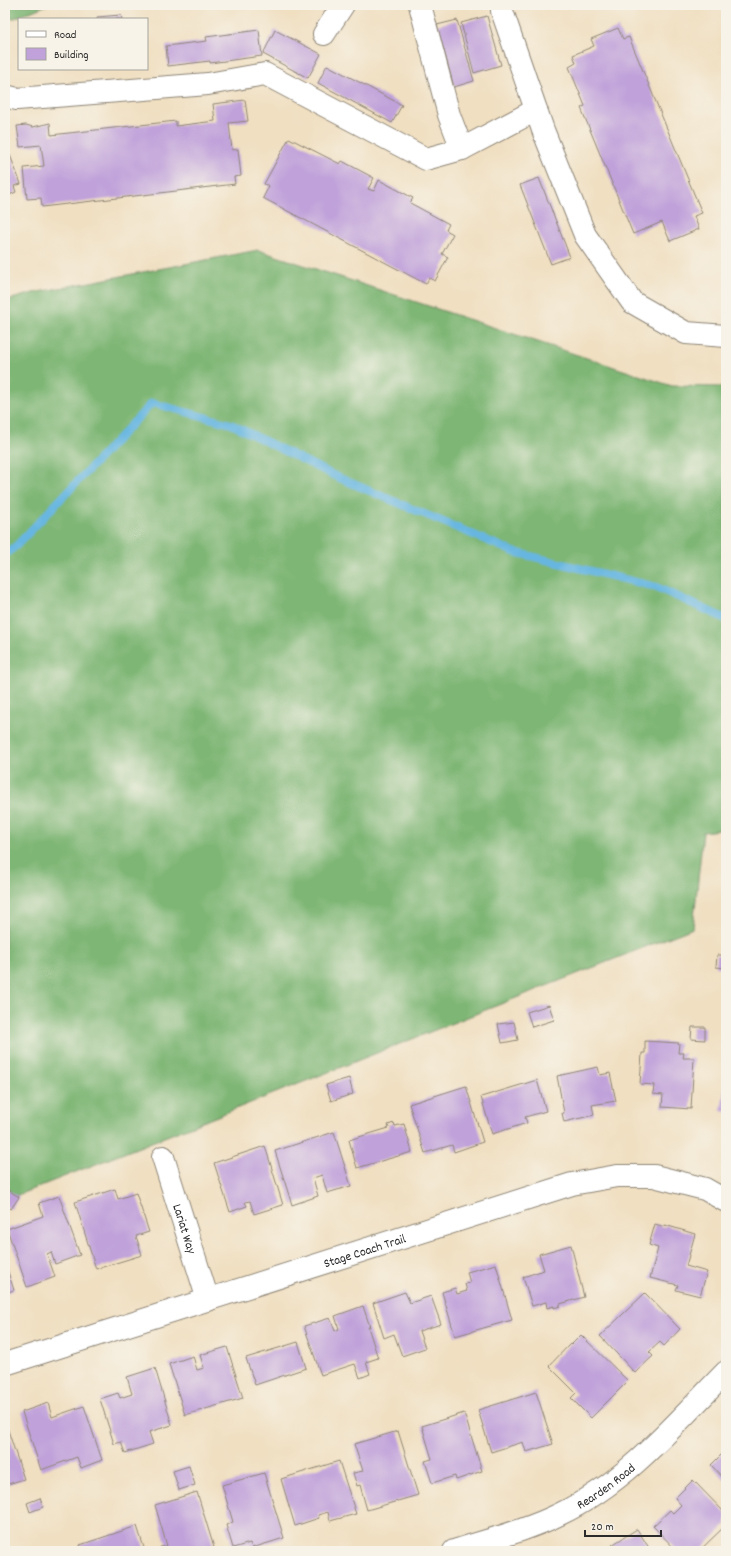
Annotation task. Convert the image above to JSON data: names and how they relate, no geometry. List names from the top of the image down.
{
  "streets": {
    "street": ["Lariat Way", "Stage Coach Trail", "Rearden Road"]
  },
  "crossings": [
    ["Lariat Way", "Stage Coach Trail"]
  ],
  "legend": ["Road", "Building"],
  "scale_bar": "20 m"
}
